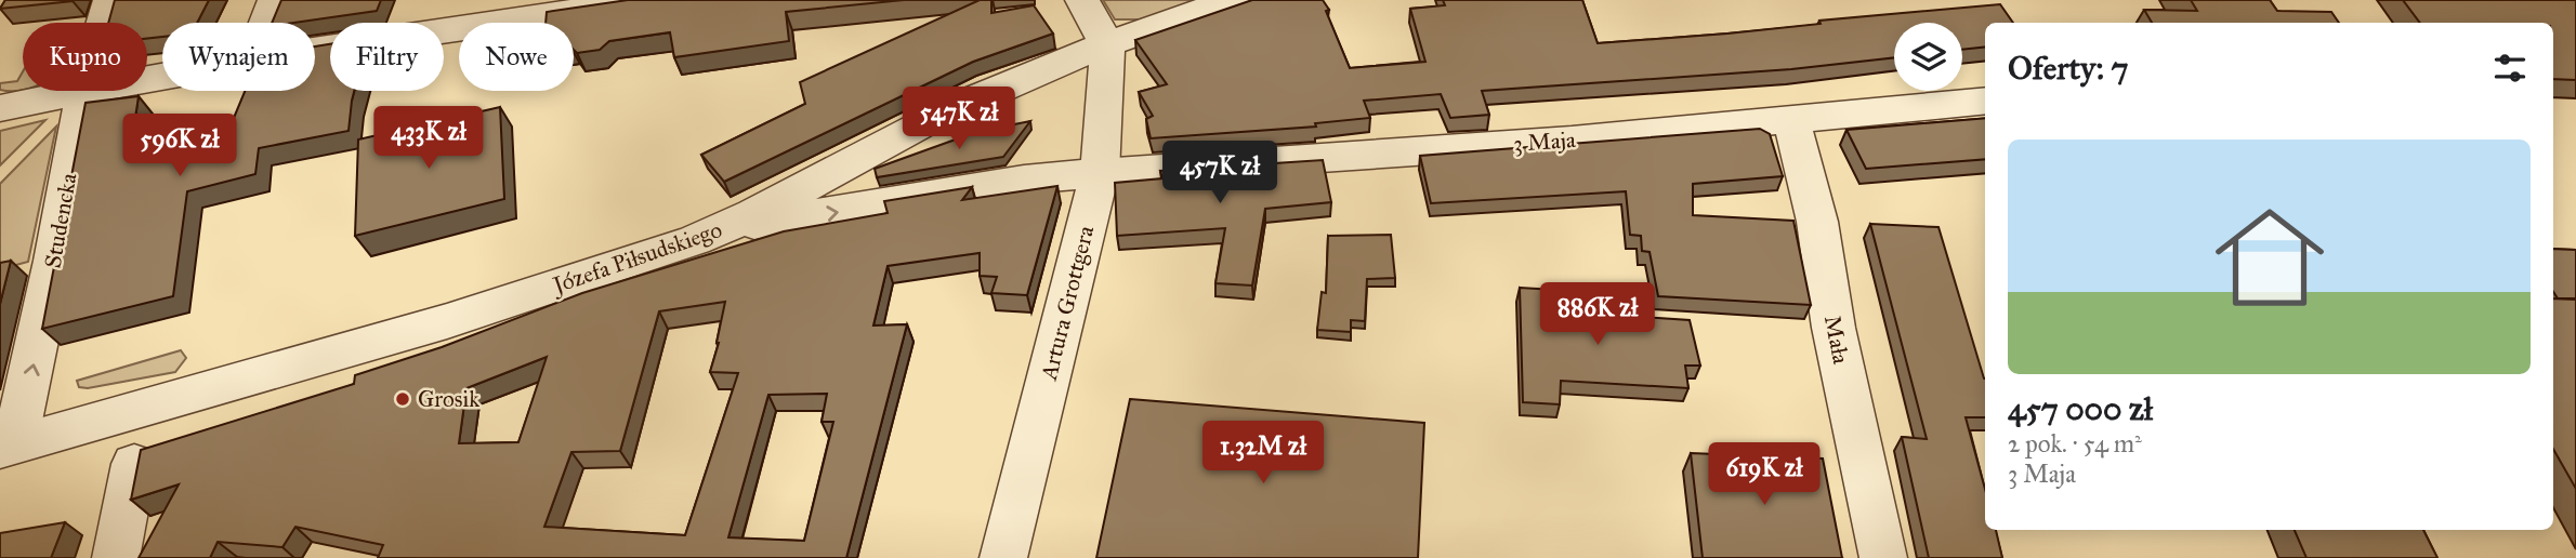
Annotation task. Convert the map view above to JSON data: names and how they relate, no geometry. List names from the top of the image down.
{
  "streets": {
    "street": [
      "3 Maja",
      "Studencka",
      "Józefa Piłsudskiego",
      "Artura Grottgera",
      "Mała"
    ]
  },
  "crossings": [
    ["3 Maja", "Józefa Piłsudskiego"],
    ["3 Maja", "Artura Grottgera"],
    ["3 Maja", "Mała"],
    ["Studencka", "Józefa Piłsudskiego"],
    ["Józefa Piłsudskiego", "Artura Grottgera"]
  ],
  "one_way": ["Studencka"],
  "places": ["Grosik"],
  "page": {
    "chip": [
      "Kupno",
      "Wynajem",
      "Filtry",
      "Nowe"
    ],
    "heading": "Oferty: 7",
    "price": [
      "547K zł",
      "433K zł",
      "596K zł",
      "457K zł",
      "886K zł",
      "1.32M zł",
      "619K zł"
    ],
    "list": [
      {
        "name": "457 000 zł",
        "note": "2 pok. · 54 m² · 3 Maja"
      }
    ]
  }
}
